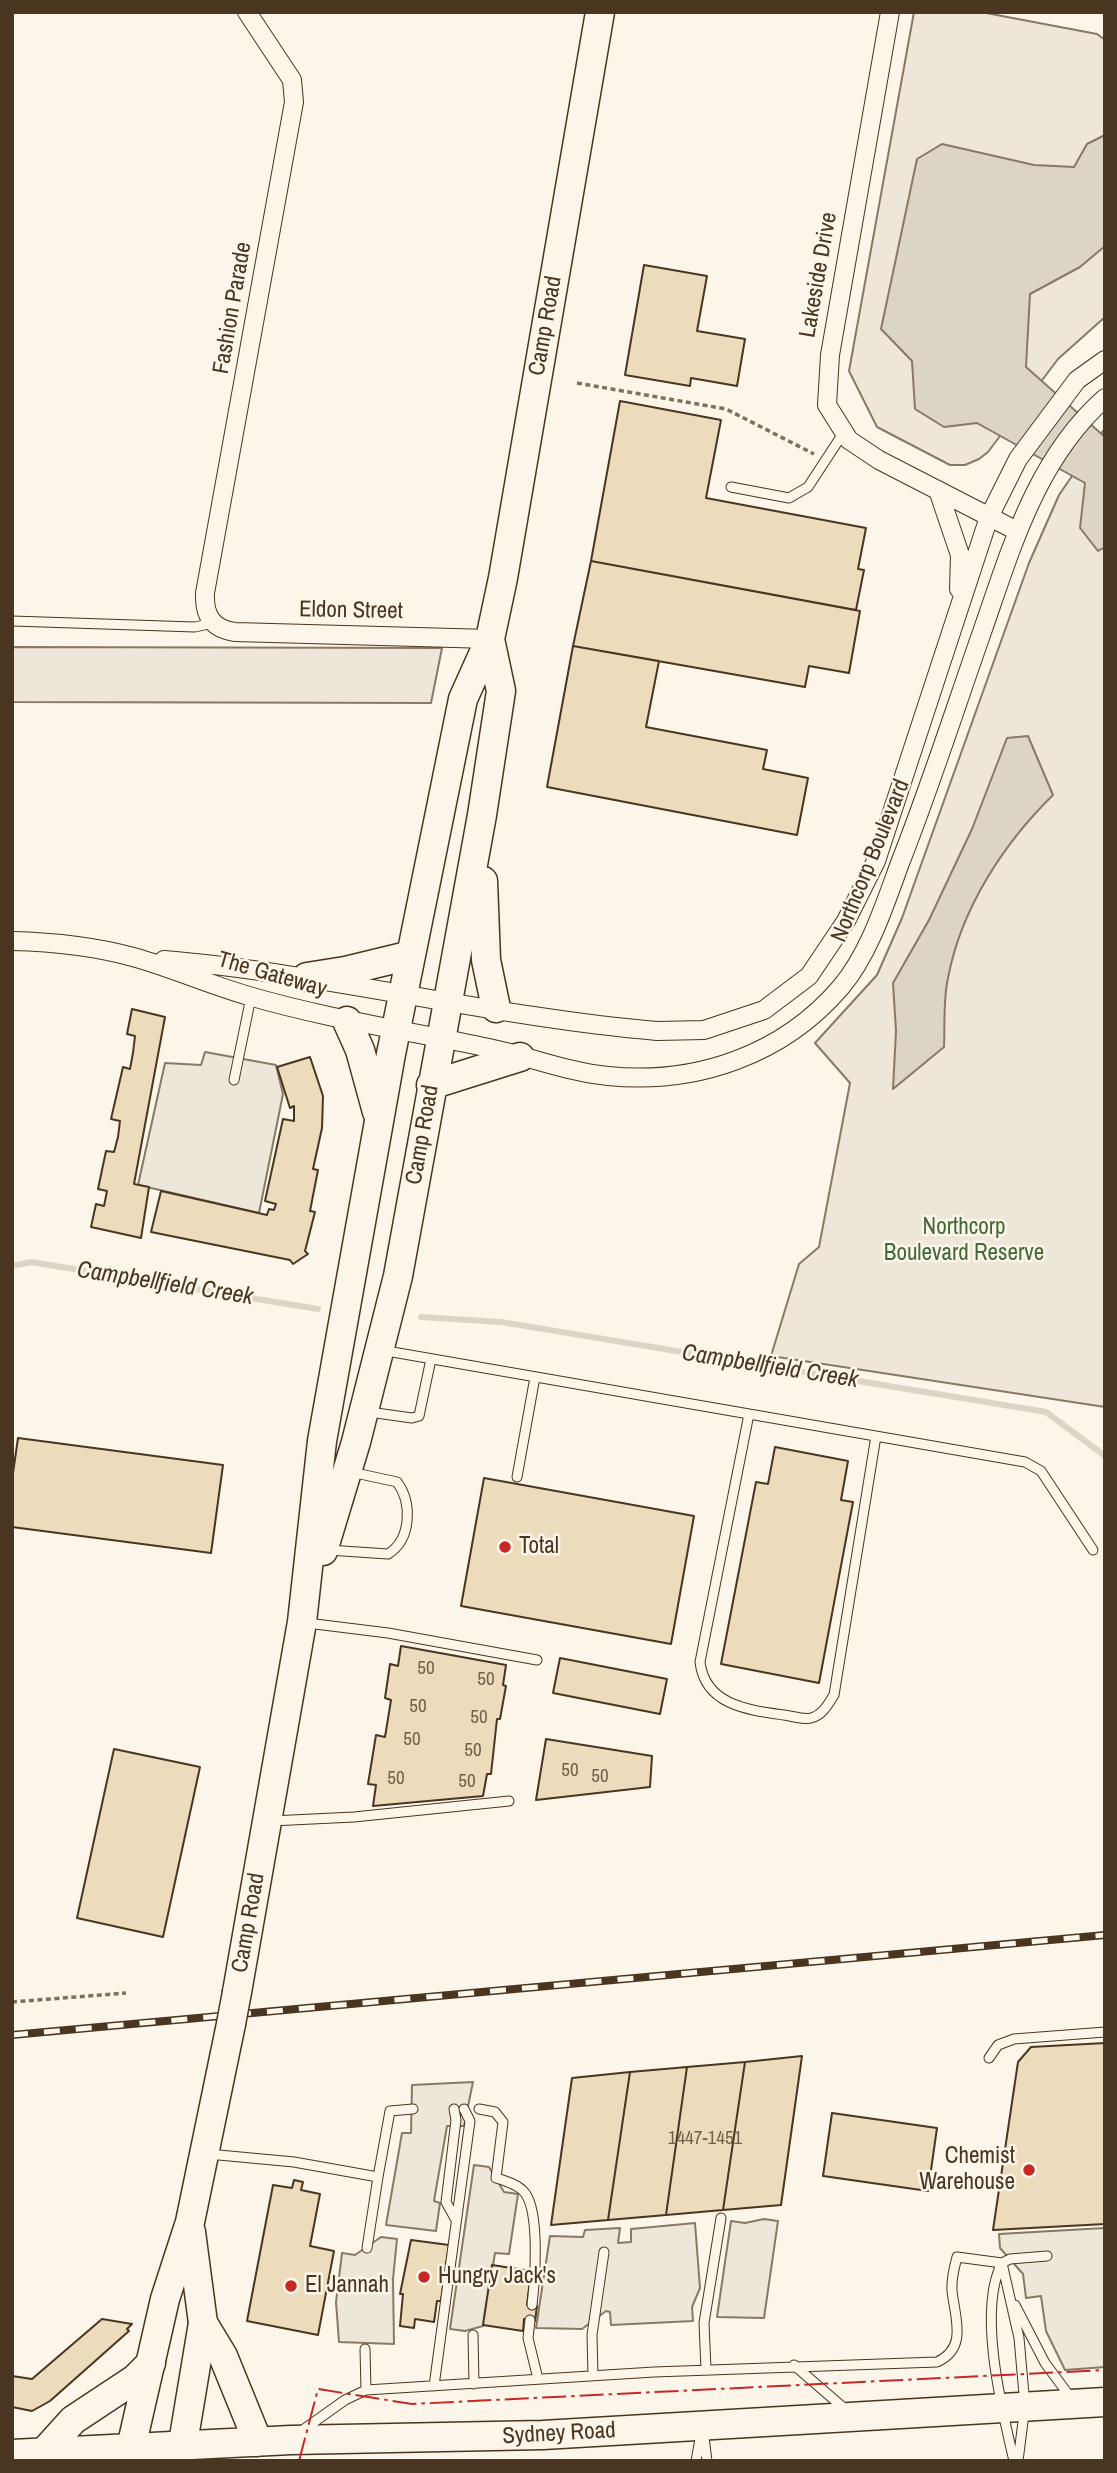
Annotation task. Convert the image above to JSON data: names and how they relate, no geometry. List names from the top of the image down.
{
  "streets": {
    "main road": ["Camp Road", "Sydney Road"],
    "street": [
      "Lakeside Drive",
      "Fashion Parade",
      "Eldon Street",
      "Northcorp Boulevard",
      "The Gateway"
    ]
  },
  "crossings": [
    ["Lakeside Drive", "Northcorp Boulevard"],
    ["Fashion Parade", "Eldon Street"],
    ["Camp Road", "Eldon Street"],
    ["Camp Road", "Northcorp Boulevard"],
    ["Camp Road", "The Gateway"],
    ["Camp Road", "Sydney Road"],
    ["Northcorp Boulevard", "The Gateway"]
  ],
  "water": ["Campbellfield Creek"],
  "parks": ["Northcorp Boulevard Reserve"],
  "places": [
    "Total",
    "Chemist Warehouse",
    "Hungry Jack's",
    "El Jannah"
  ],
  "house_numbers": [
    "50",
    "50",
    "50",
    "50",
    "50",
    "50",
    "50",
    "50",
    "50",
    "50",
    "1447-1451"
  ]
}
